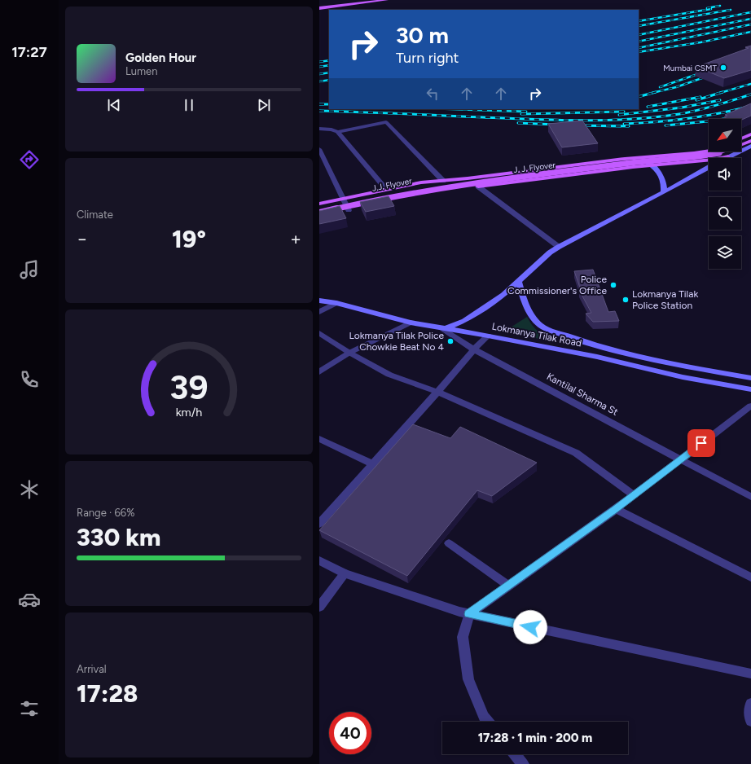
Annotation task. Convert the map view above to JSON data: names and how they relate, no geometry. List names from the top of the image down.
{
  "streets": {
    "main road": ["J. J. Flyover", "J.J. Flyover", "Lokmanya Tilak Road"],
    "street": ["Kantilal Sharma St"]
  },
  "crossings": [
    ["Lokmanya Tilak Road", "Kantilal Sharma St"]
  ],
  "places": [
    "Mumbai CSMT",
    "Police Commissioner's Office",
    "Lokmanya Tilak Police Station",
    "Lokmanya Tilak Police Chowkie Beat No 4"
  ],
  "north": "bottom left",
  "page": {
    "tabs": "17:27",
    "turn": ["30 m", "Turn right"],
    "song": ["Golden Hour", "Lumen"],
    "tile": [
      "Climate",
      ["Range · 66%", "330 km"],
      ["Arrival", "17:28"]
    ],
    "heat": ["−", "19°", "+"],
    "limit": "40",
    "trip": "17:28 · 1 min · 200 m",
    "gauge": ["39", "km/h"]
  }
}
